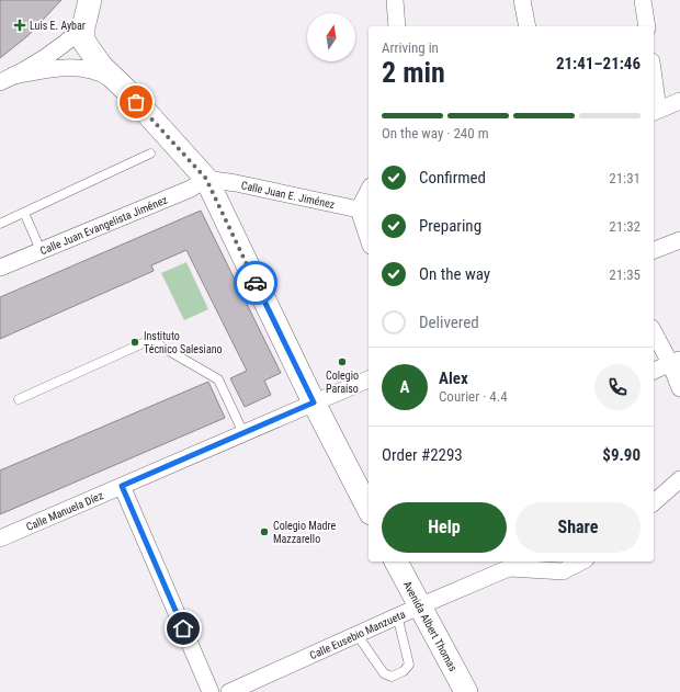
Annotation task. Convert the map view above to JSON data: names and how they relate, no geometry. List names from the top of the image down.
{
  "streets": {
    "main road": ["Avenida Albert Thomas"],
    "street": [
      "Calle Juan E. Jiménez",
      "Calle Juan Evangelista Jiménez",
      "Calle Manuela Díez",
      "Calle Eusebio Manzueta"
    ]
  },
  "crossings": [
    ["Calle Juan E. Jiménez", "Calle Juan Evangelista Jiménez"],
    ["Avenida Albert Thomas", "Calle Eusebio Manzueta"]
  ],
  "places": {
    "health": ["Luis E. Aybar"],
    "other": ["Instituto Técnico Salesiano", "Colegio Paraiso", "Colegio Madre Mazzarello"]
  },
  "north": "top",
  "page": {
    "heading": ["2 min", "Arriving in", "21:41–21:46"],
    "panel": [
      "Alex",
      "Courier · 4.4",
      "Order #2293",
      "$9.90"
    ],
    "bar": "On the way · 240 m",
    "list": [
      ["Confirmed", "21:31"],
      ["Preparing", "21:32"],
      ["On the way", "21:35"],
      "Delivered"
    ],
    "round": "A",
    "buttons": ["Help", "Share"]
  }
}
